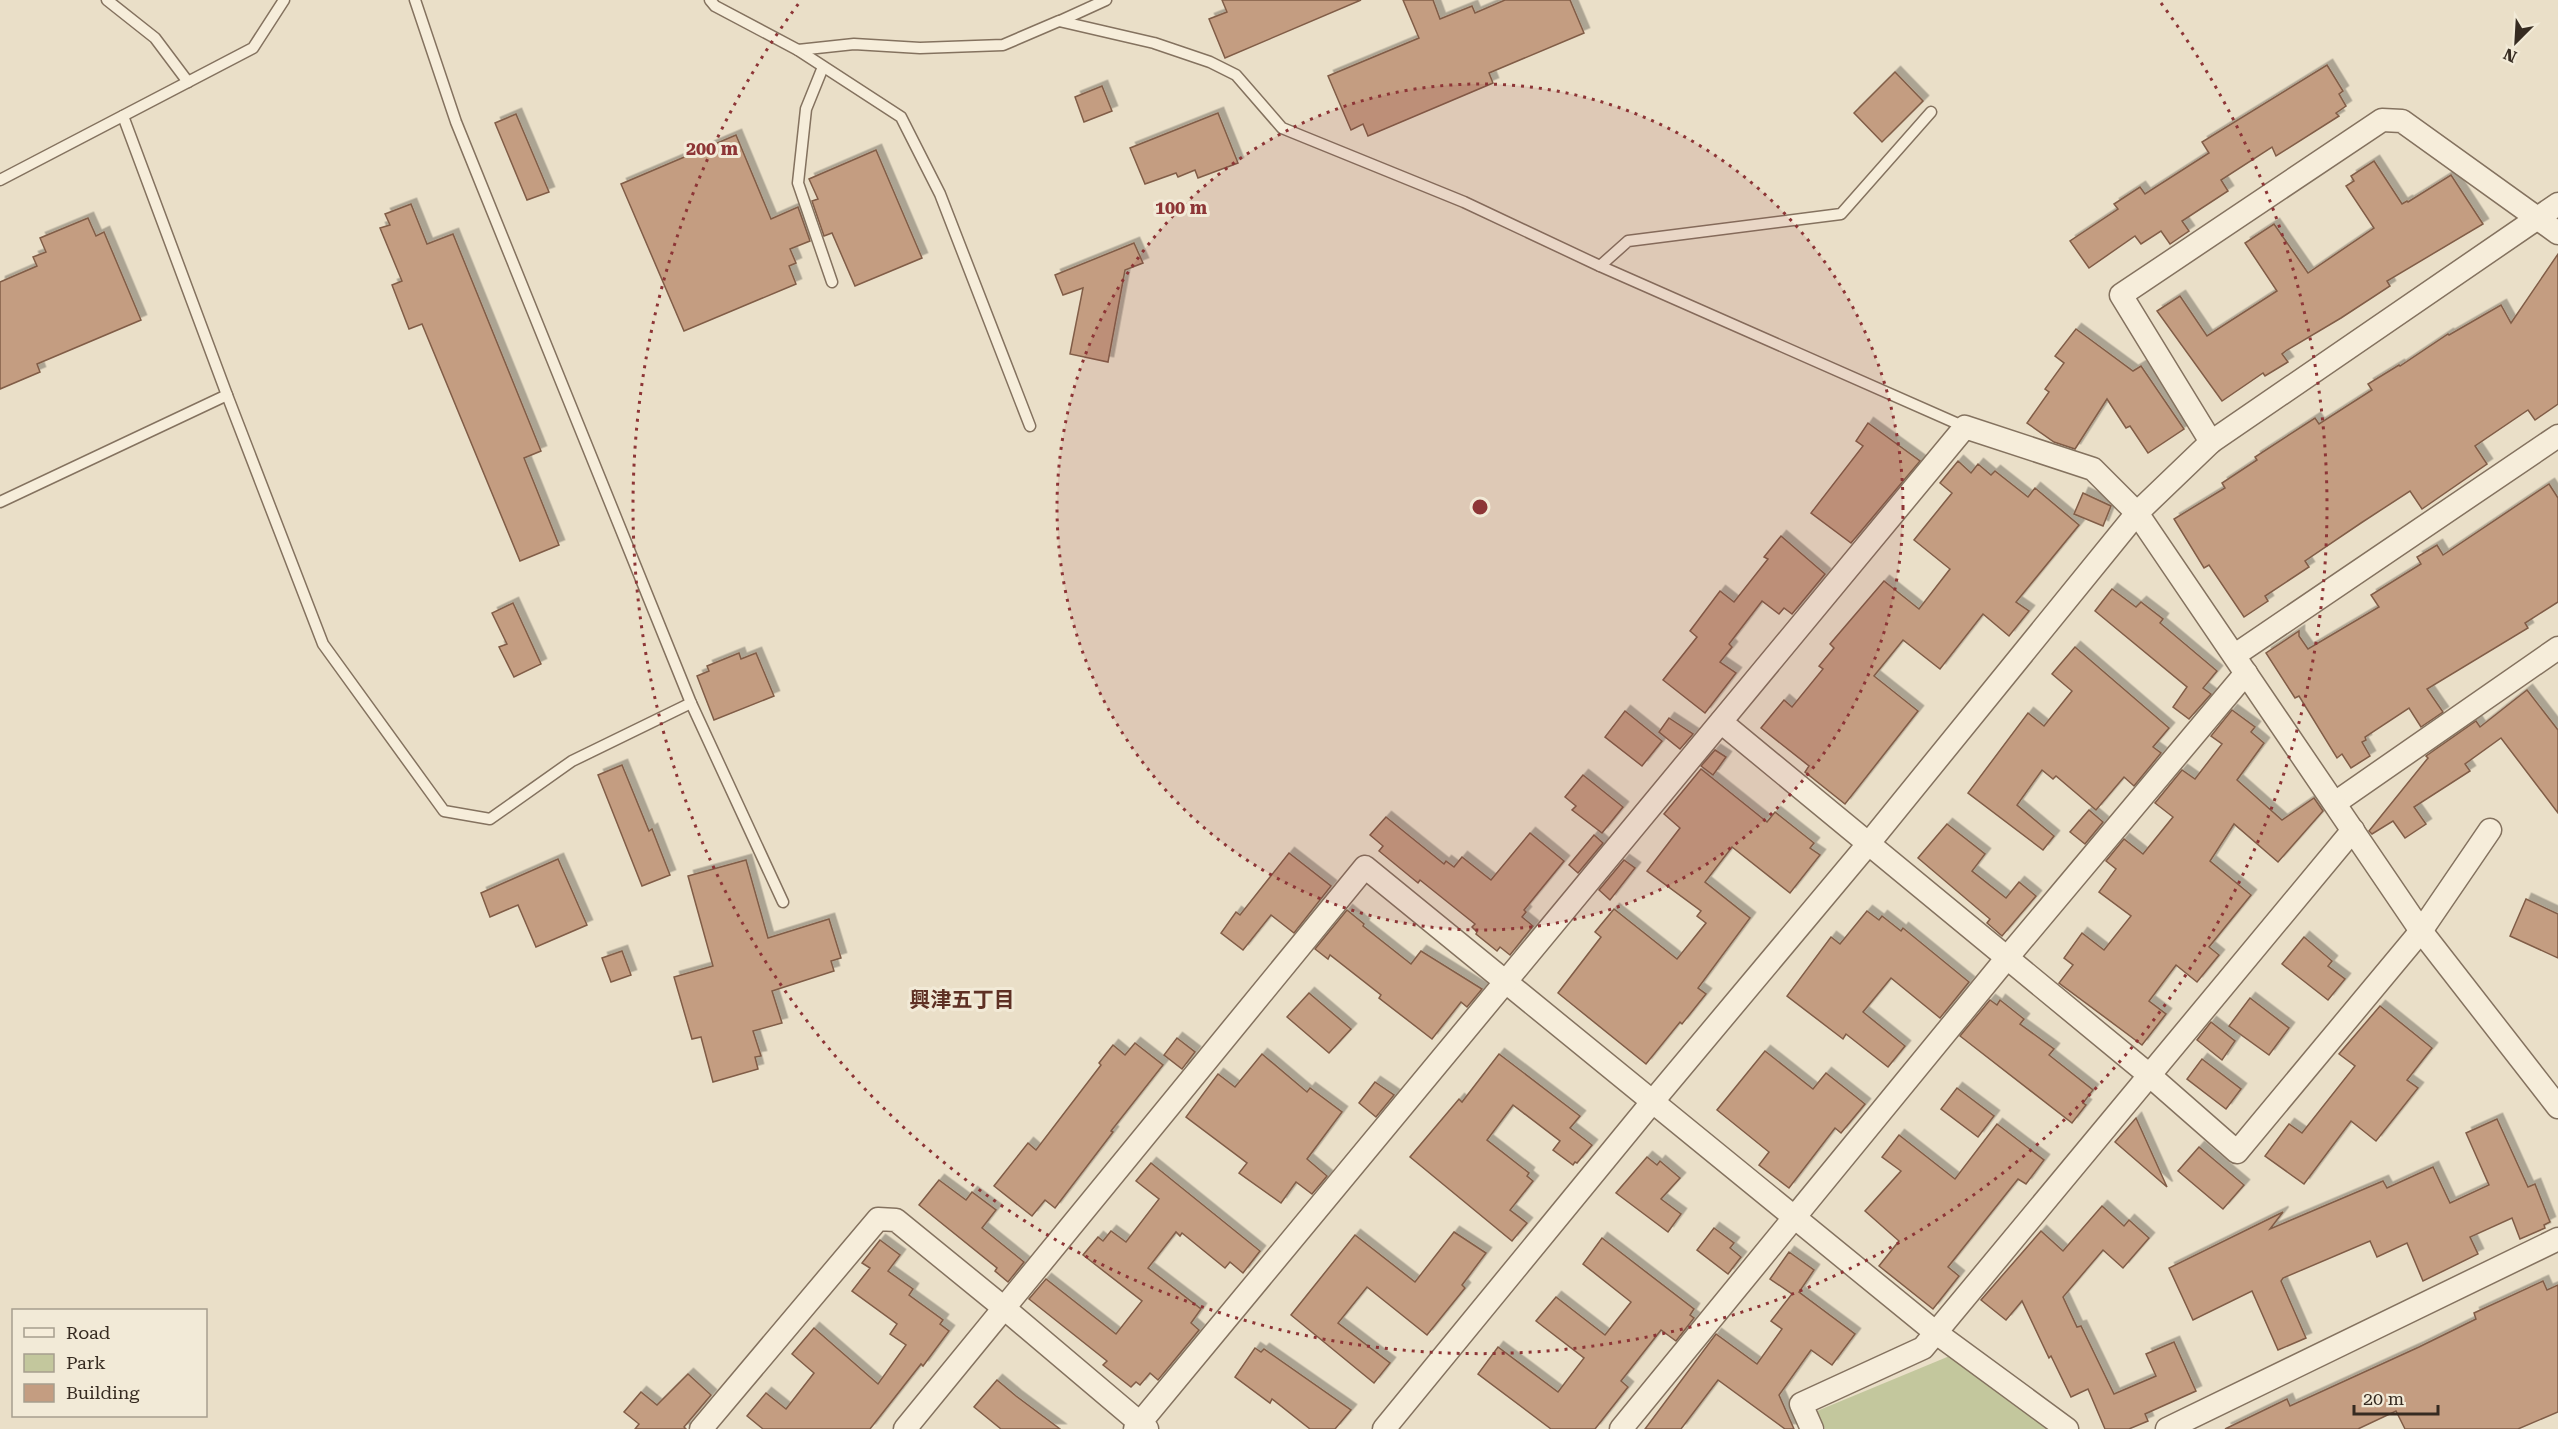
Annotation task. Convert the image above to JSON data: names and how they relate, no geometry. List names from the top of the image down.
{
  "districts": ["興津五丁目"],
  "legend": ["Road", "Park", "Building"],
  "scale_bar": "20 m",
  "north": "bottom left",
  "rings": ["200 m", "100 m"]
}
